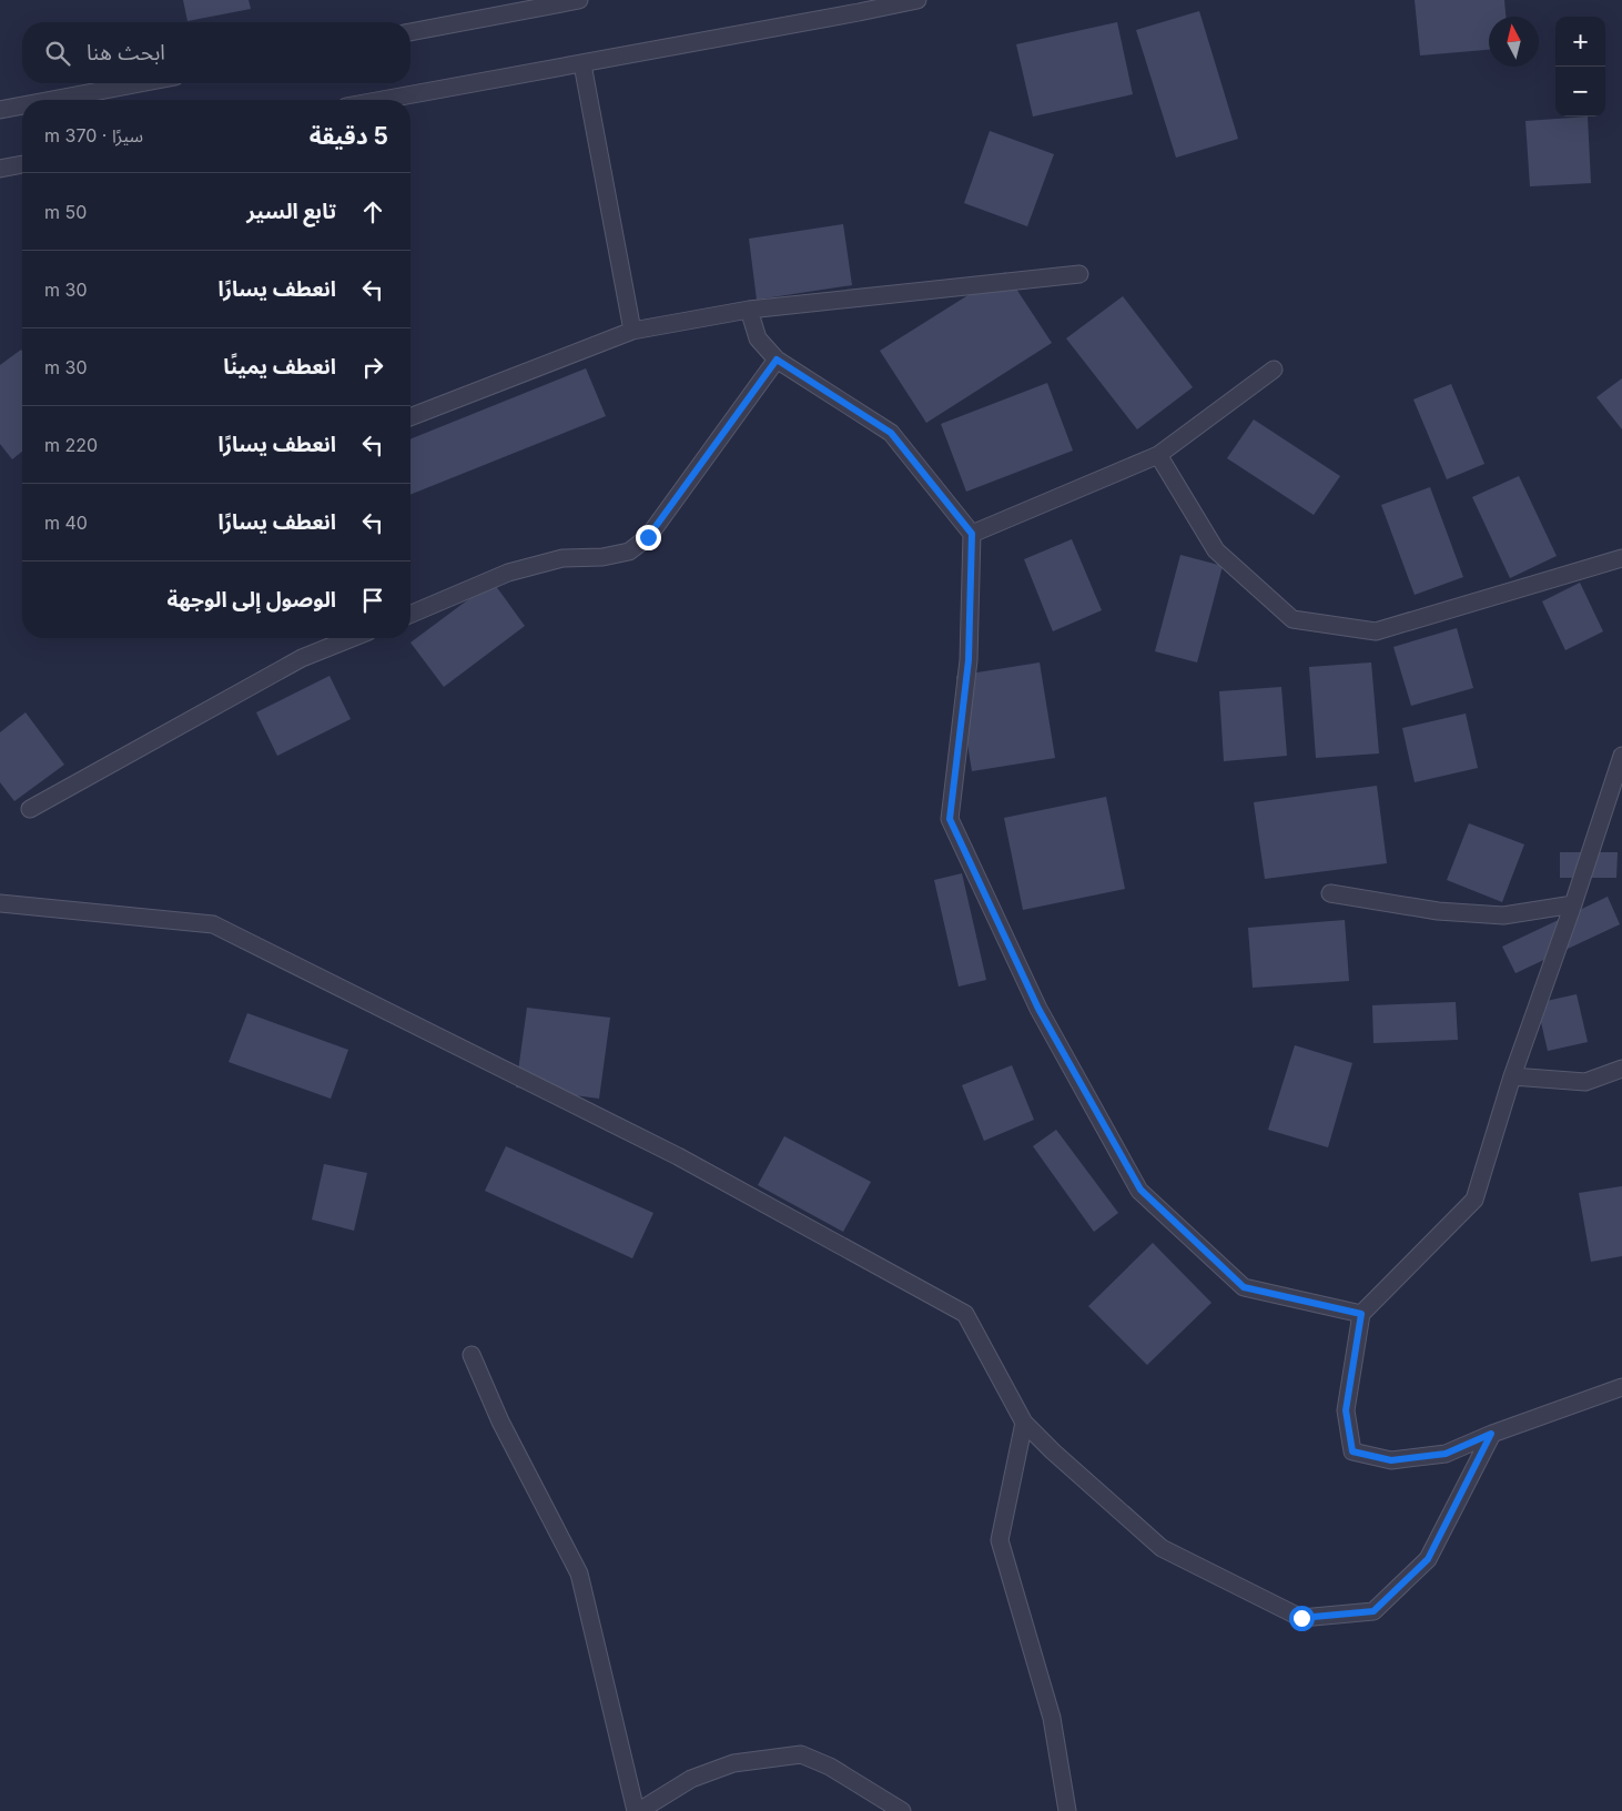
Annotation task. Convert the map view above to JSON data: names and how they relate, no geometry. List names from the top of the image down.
{
  "north": "top",
  "page": {
    "map_buttons": ["+", "−"],
    "search": "ابحث هنا",
    "heading": ["5 دقيقة", "سيرًا · 370 m"],
    "list": [
      ["تابع السير", "50 m"],
      ["انعطف يسارًا", "30 m"],
      ["انعطف يمينًا", "30 m"],
      ["انعطف يسارًا", "220 m"],
      ["انعطف يسارًا", "40 m"],
      "الوصول إلى الوجهة"
    ]
  }
}
